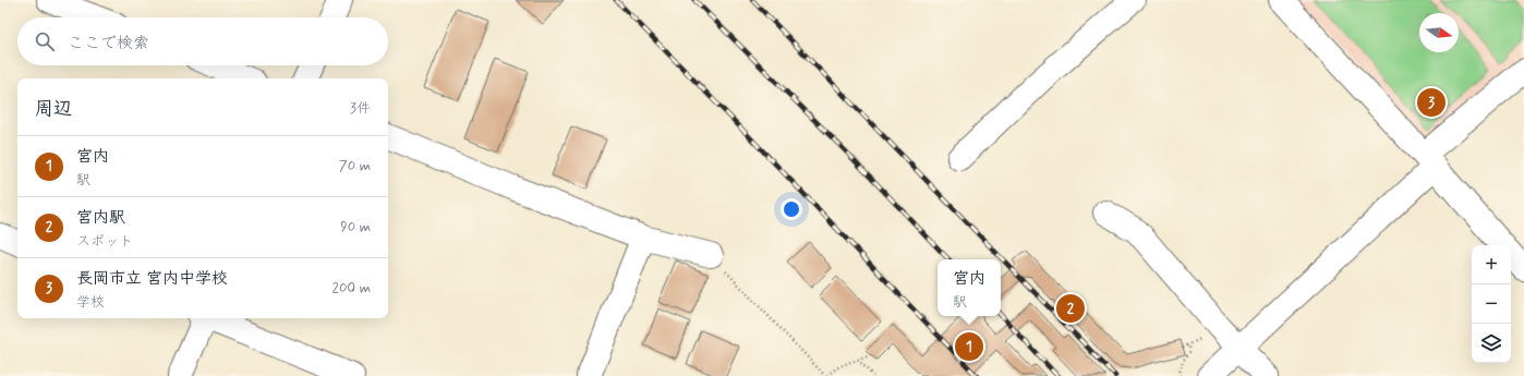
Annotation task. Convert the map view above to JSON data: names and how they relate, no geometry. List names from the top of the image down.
{
  "north": "right",
  "page": {
    "search": "ここで検索",
    "heading": ["周辺", "3件"],
    "pins": ["3", "2", "1"],
    "list": [
      {
        "mark": "1",
        "name": "宮内",
        "note": "駅",
        "value": "70 m"
      },
      {
        "mark": "2",
        "name": "宮内駅",
        "note": "スポット",
        "value": "90 m"
      },
      {
        "mark": "3",
        "name": "長岡市立 宮内中学校",
        "note": "学校",
        "value": "200 m"
      }
    ],
    "map_buttons": ["+", "−"],
    "popup": ["宮内", "駅"]
  }
}
